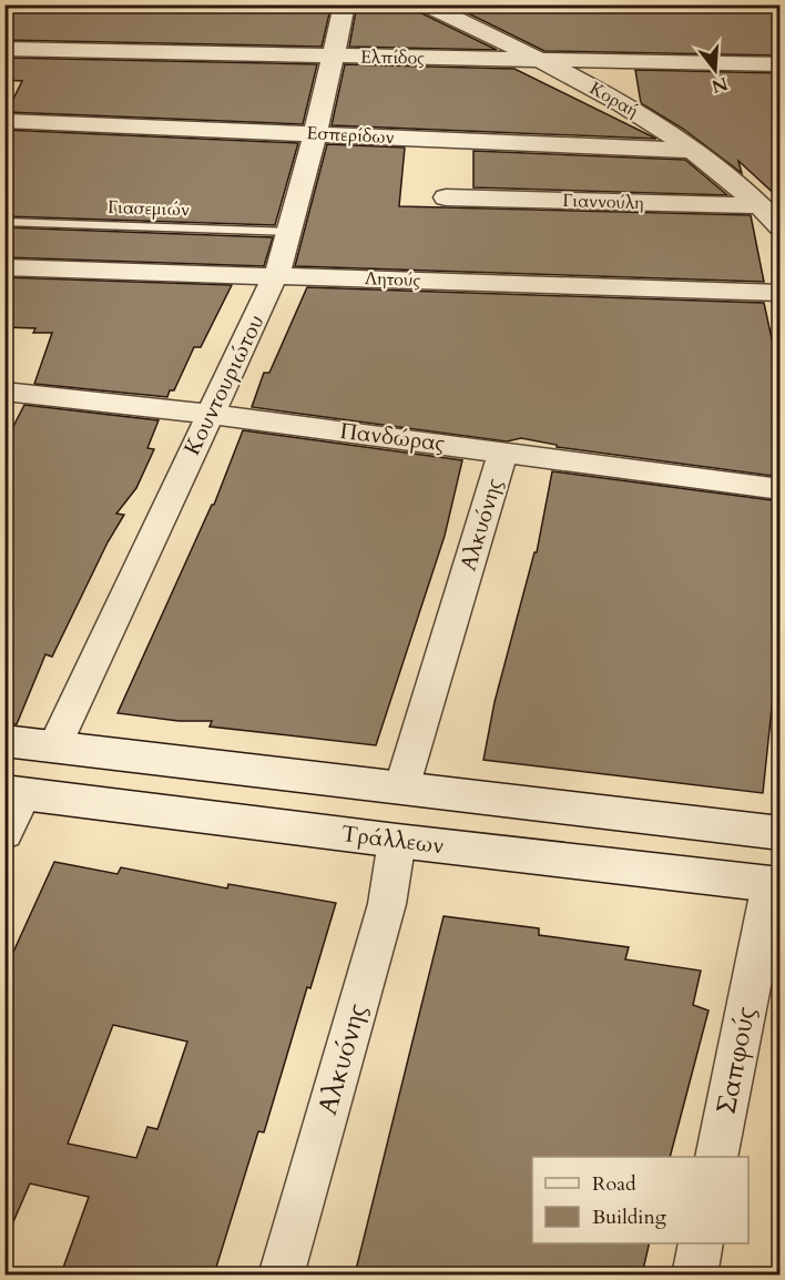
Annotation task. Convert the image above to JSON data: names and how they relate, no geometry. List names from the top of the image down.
{
  "streets": {
    "street": [
      "Ελπίδος",
      "Κοραή",
      "Εσπερίδων",
      "Γιαννούλη",
      "Λητούς",
      "Κουντουριώτου",
      "Πανδώρας",
      "Αλκυόνης",
      "Τράλλεων",
      "Σαπφούς"
    ],
    "lane": ["Γιασεμιών"]
  },
  "crossings": [
    ["Ελπίδος", "Κοραή"],
    ["Ελπίδος", "Κουντουριώτου"],
    ["Κοραή", "Εσπερίδων"],
    ["Κοραή", "Γιαννούλη"],
    ["Εσπερίδων", "Κουντουριώτου"],
    ["Γιασεμιών", "Κουντουριώτου"],
    ["Λητούς", "Κουντουριώτου"],
    ["Κουντουριώτου", "Πανδώρας"],
    ["Πανδώρας", "Αλκυόνης"],
    ["Αλκυόνης", "Τράλλεων"],
    ["Τράλλεων", "Σαπφούς"]
  ],
  "legend": ["Road", "Building"],
  "north": "bottom"
}
